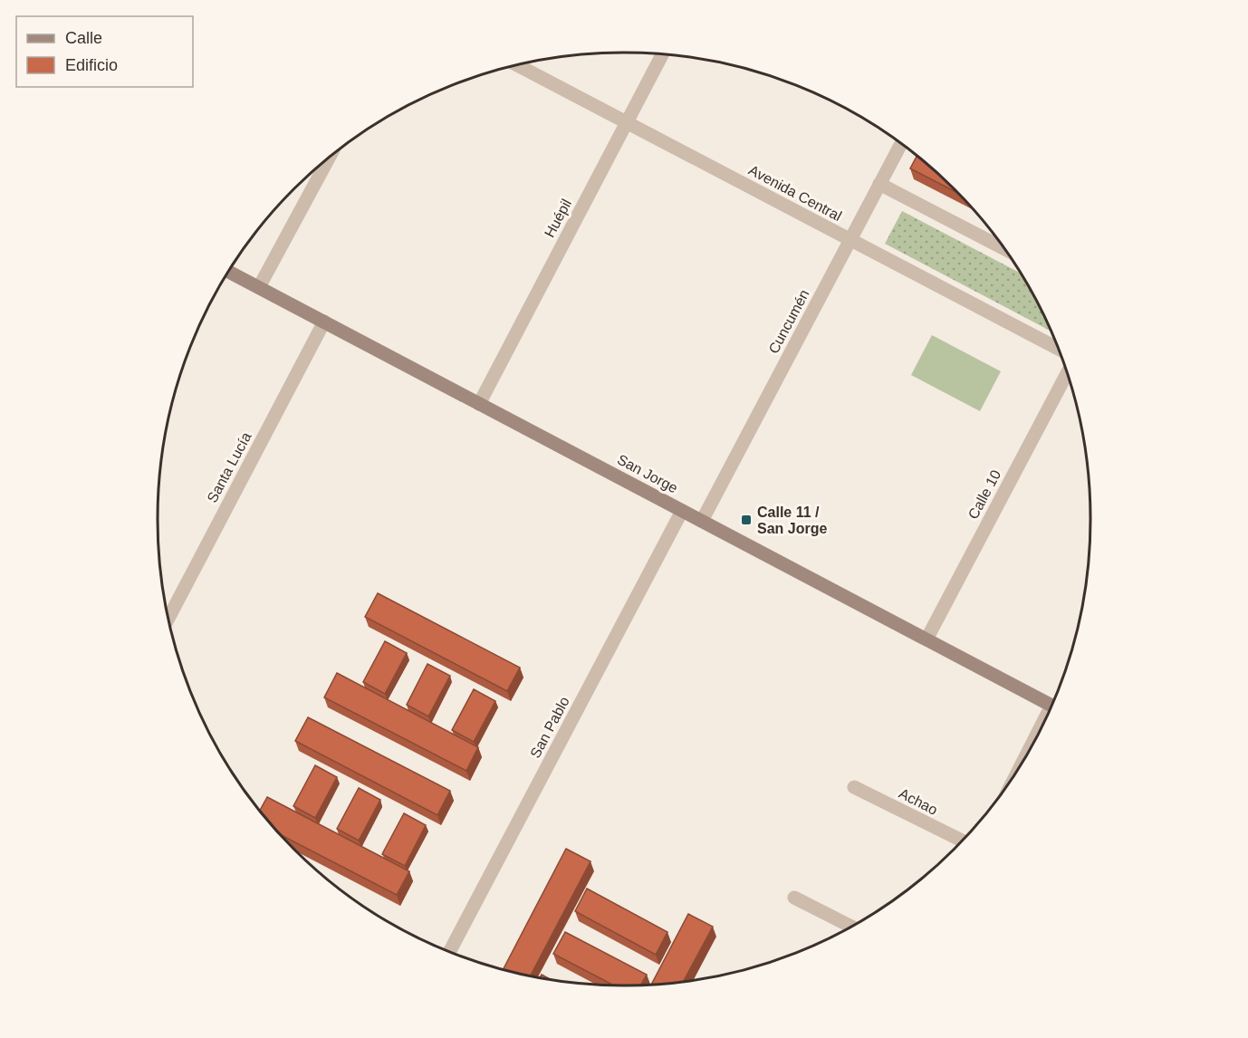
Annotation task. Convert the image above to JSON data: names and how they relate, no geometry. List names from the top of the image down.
{
  "streets": {
    "street": [
      "Avenida Central",
      "Huépil",
      "Cuncumén",
      "Santa Lucía",
      "San Jorge",
      "Calle 10",
      "San Pablo",
      "Achao"
    ]
  },
  "crossings": [
    ["Avenida Central", "Huépil"],
    ["Avenida Central", "Cuncumén"],
    ["Huépil", "San Jorge"],
    ["Cuncumén", "San Jorge"],
    ["Santa Lucía", "San Jorge"],
    ["San Jorge", "Calle 10"],
    ["San Jorge", "San Pablo"]
  ],
  "places": {
    "transit": ["Calle 11 / San Jorge"]
  },
  "legend": ["Calle", "Edificio"]
}
